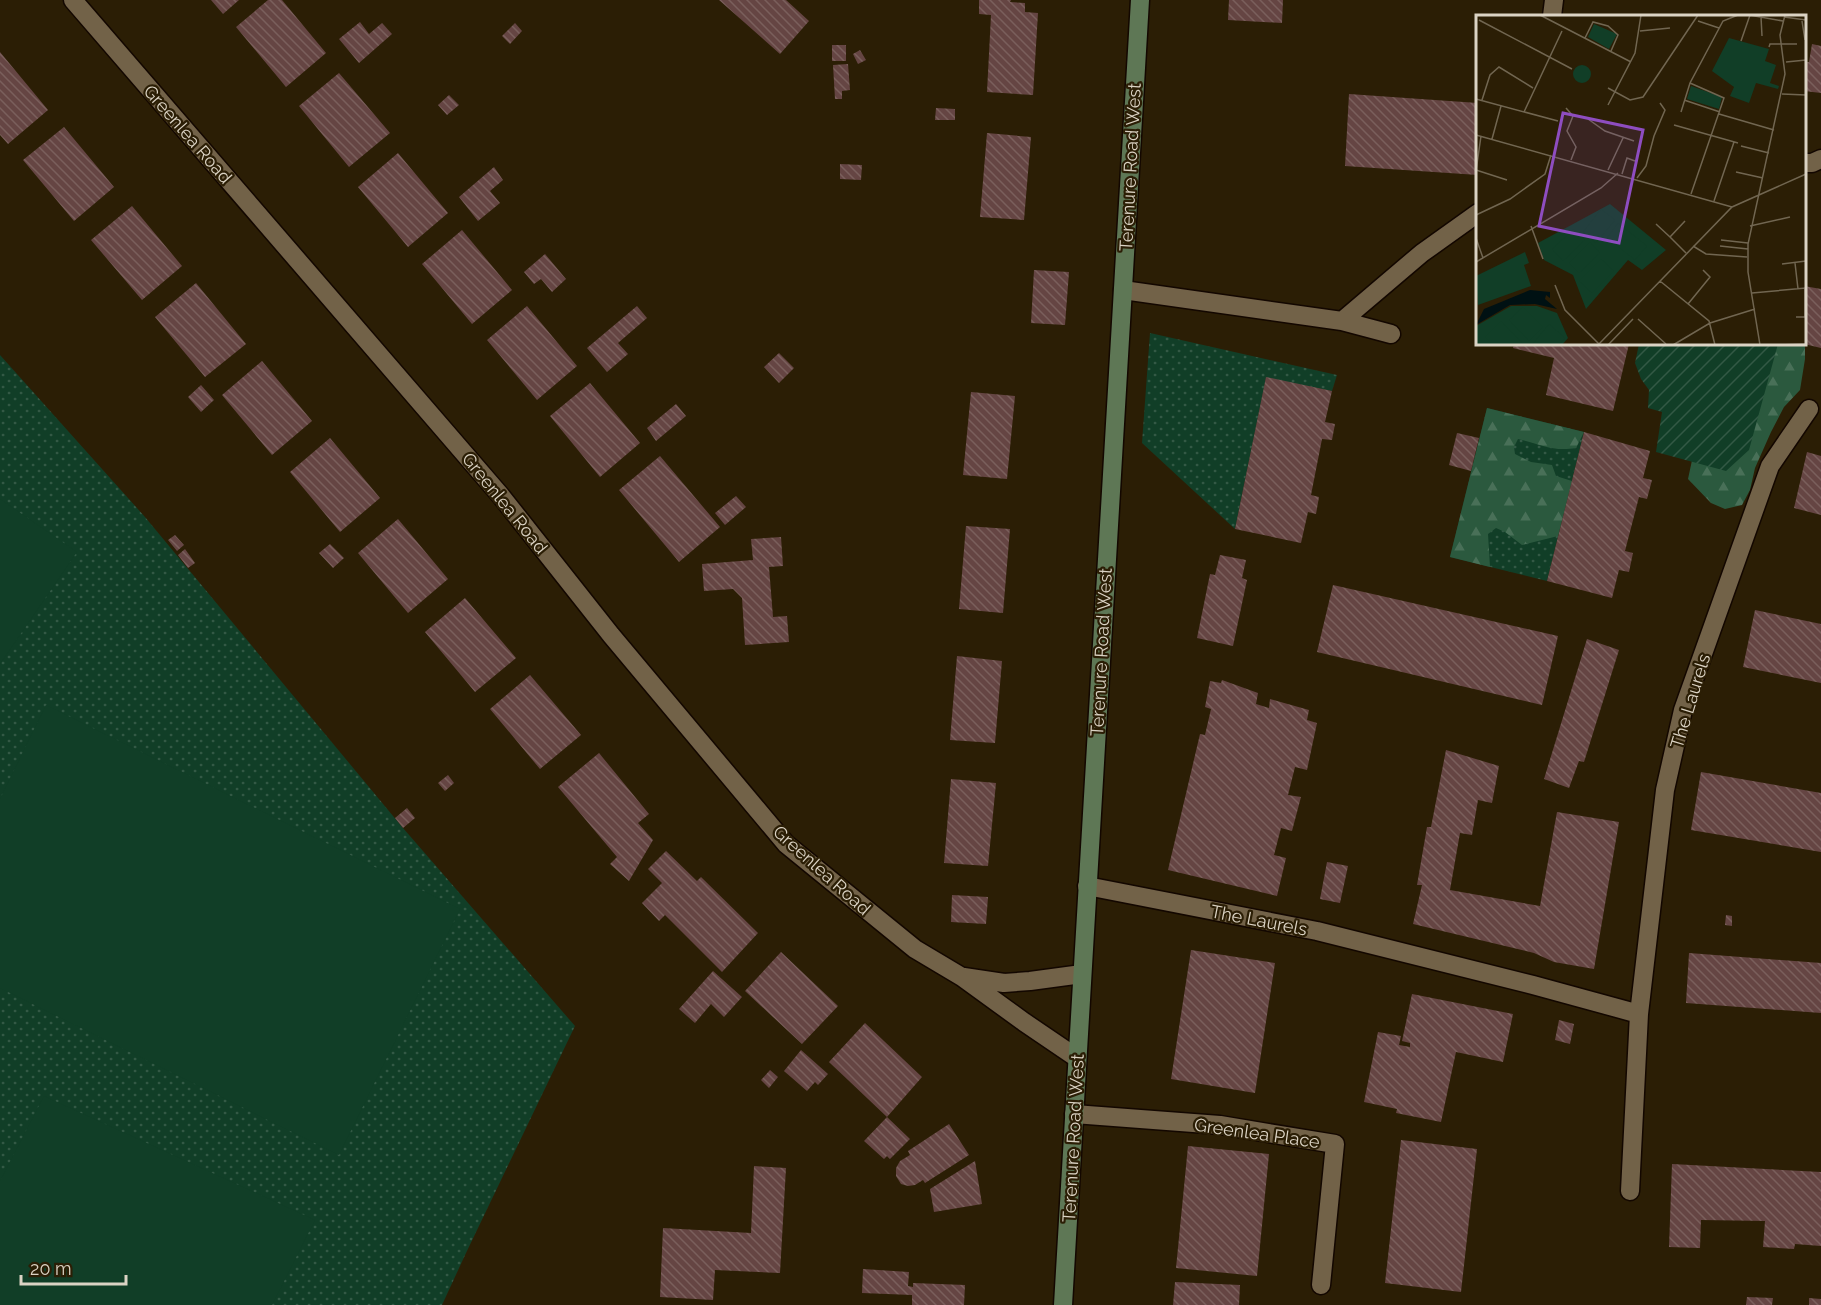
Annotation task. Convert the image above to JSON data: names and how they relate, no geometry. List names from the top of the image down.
{
  "streets": {
    "main road": ["Terenure Road West"],
    "street": ["Greenlea Road", "The Laurels", "Greenlea Place"]
  },
  "crossings": [
    ["Greenlea Road", "Terenure Road West"],
    ["Terenure Road West", "The Laurels"],
    ["Terenure Road West", "Greenlea Place"]
  ],
  "scale_bar": "20 m"
}
